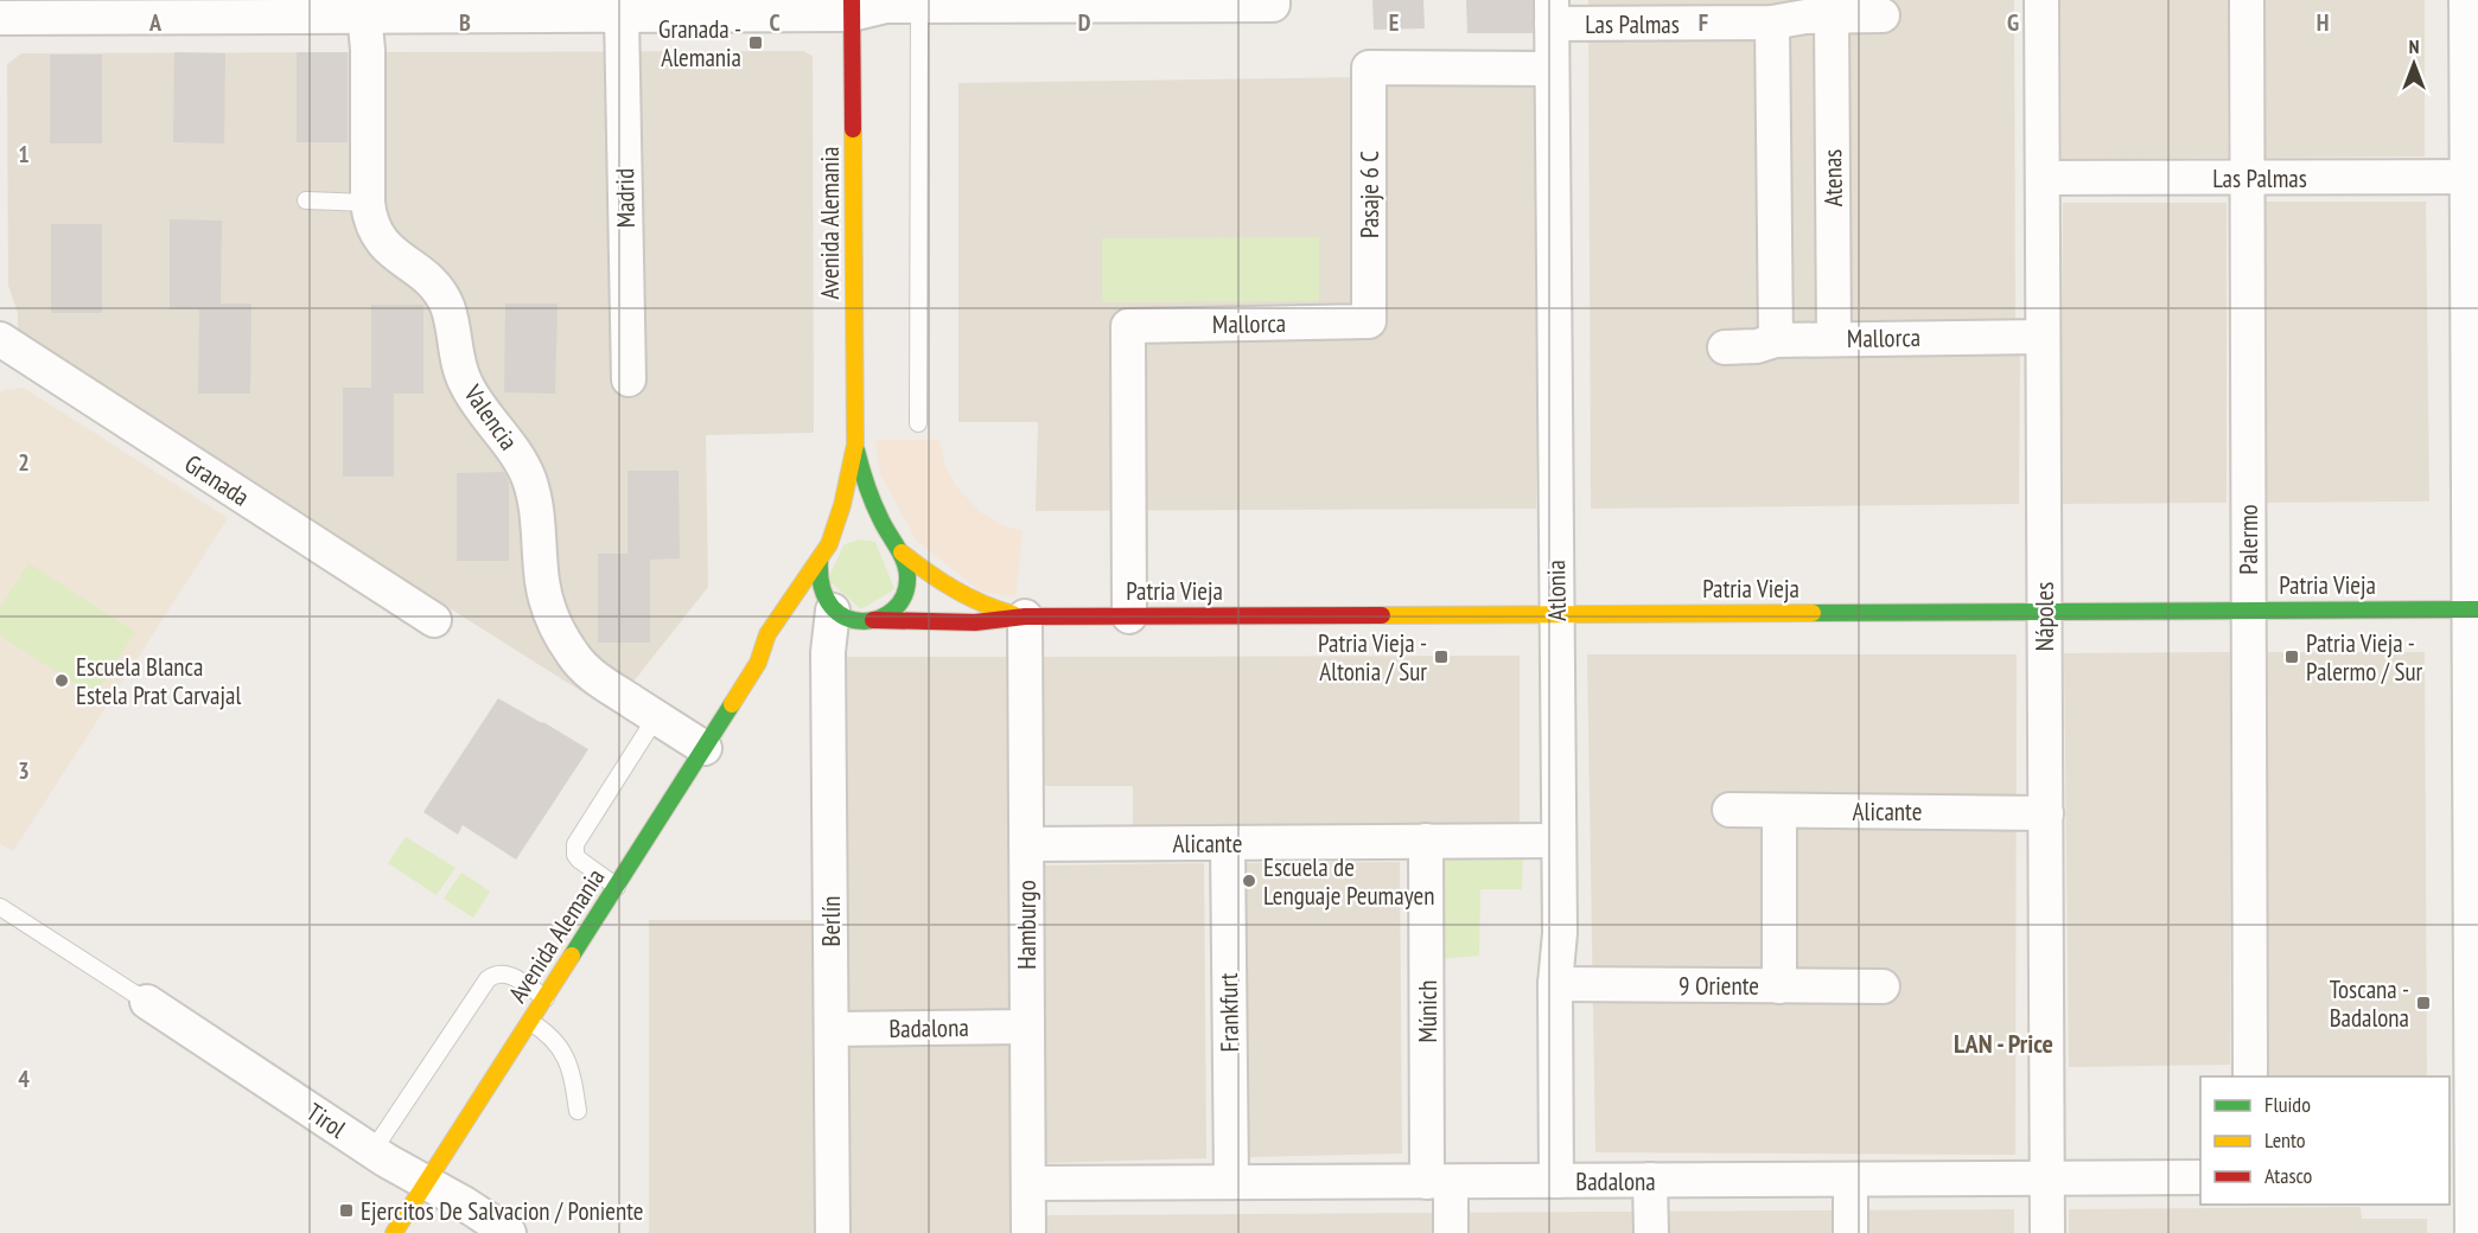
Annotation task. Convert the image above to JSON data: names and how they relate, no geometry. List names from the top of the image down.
{
  "streets": {
    "street": [
      "Las Palmas",
      "Atenas",
      "Pasaje 6 C",
      "Madrid",
      "Avenida Alemania",
      "Mallorca",
      "Valencia",
      "Granada",
      "Palermo",
      "Patria Vieja",
      "Atlonia",
      "Nápoles",
      "Alicante",
      "Berlín",
      "Hamburgo",
      "9 Oriente",
      "Múnich",
      "Frankfurt",
      "Badalona",
      "Tirol"
    ]
  },
  "crossings": [
    ["Las Palmas", "Atenas"],
    ["Las Palmas", "Palermo"],
    ["Las Palmas", "Atlonia"],
    ["Las Palmas", "Nápoles"],
    ["Atenas", "Mallorca"],
    ["Pasaje 6 C", "Mallorca"],
    ["Pasaje 6 C", "Atlonia"],
    ["Avenida Alemania", "Valencia"],
    ["Avenida Alemania", "Patria Vieja"],
    ["Avenida Alemania", "Tirol"],
    ["Mallorca", "Patria Vieja"],
    ["Mallorca", "Nápoles"],
    ["Palermo", "Patria Vieja"],
    ["Patria Vieja", "Atlonia"],
    ["Patria Vieja", "Nápoles"],
    ["Patria Vieja", "Hamburgo"],
    ["Atlonia", "Alicante"],
    ["Atlonia", "9 Oriente"],
    ["Atlonia", "Badalona"],
    ["Nápoles", "Alicante"],
    ["Nápoles", "Badalona"],
    ["Alicante", "Hamburgo"],
    ["Alicante", "Múnich"],
    ["Alicante", "Frankfurt"],
    ["Berlín", "Badalona"],
    ["Hamburgo", "Badalona"],
    ["Múnich", "Badalona"],
    ["Frankfurt", "Badalona"]
  ],
  "districts": ["LAN - Price"],
  "places": {
    "transit": [
      "Granada - Alemania",
      "Patria Vieja - Altonia / Sur",
      "Patria Vieja - Palermo / Sur",
      "Toscana - Badalona",
      "Ejercitos De Salvacion / Poniente"
    ],
    "other": ["Escuela Blanca Estela Prat Carvajal", "Escuela de Lenguaje Peumayen"]
  },
  "legend": ["Fluido", "Lento", "Atasco"],
  "north": "top",
  "grid": {
    "columns": [
      "A",
      "B",
      "C",
      "D",
      "E",
      "F",
      "G",
      "H"
    ],
    "rows": [
      "1",
      "2",
      "3",
      "4"
    ]
  }
}
